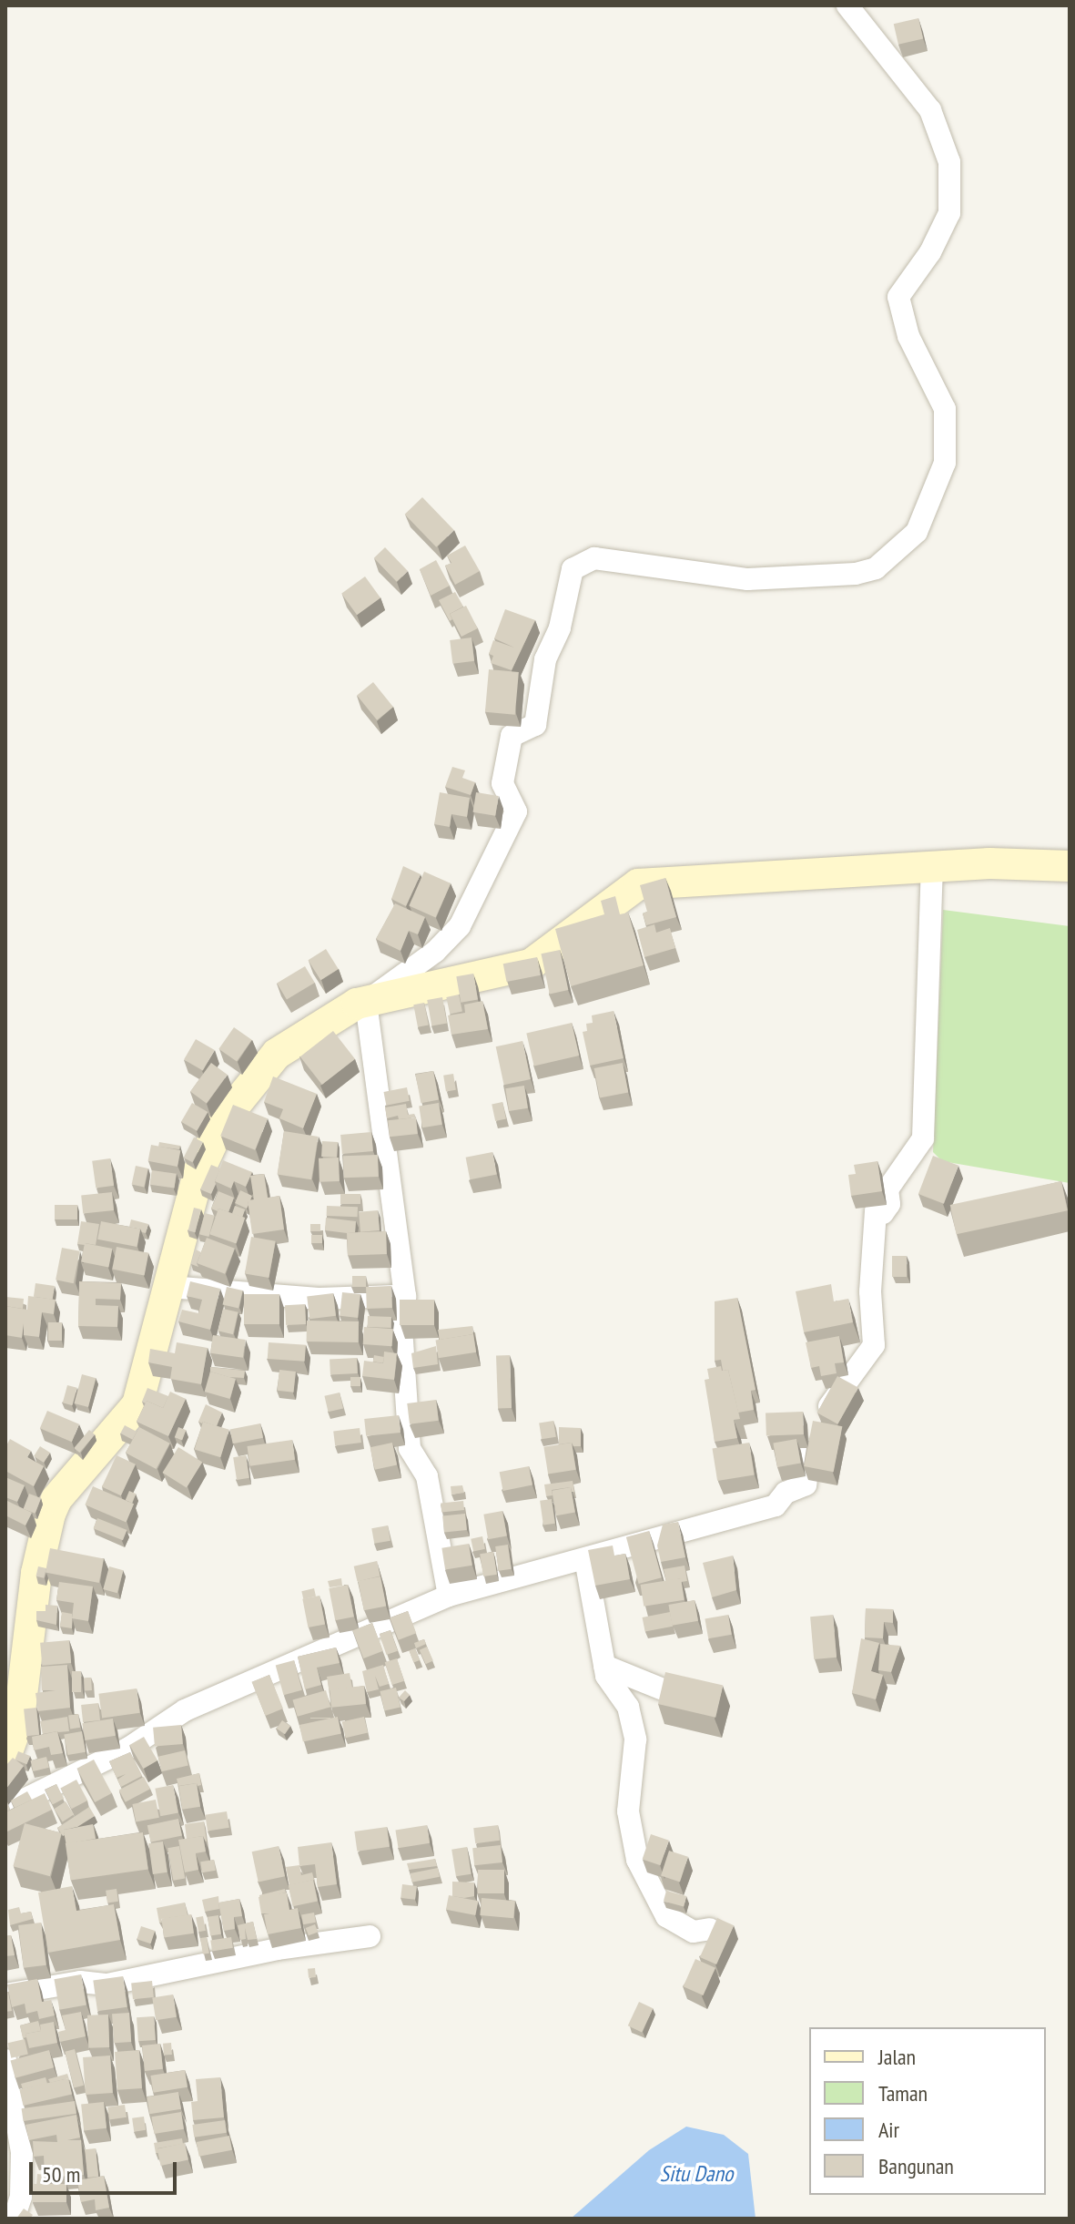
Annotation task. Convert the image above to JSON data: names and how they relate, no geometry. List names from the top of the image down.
{
  "water": ["Situ Dano"],
  "legend": [
    "Jalan",
    "Taman",
    "Air",
    "Bangunan"
  ],
  "scale_bar": "50 m"
}
